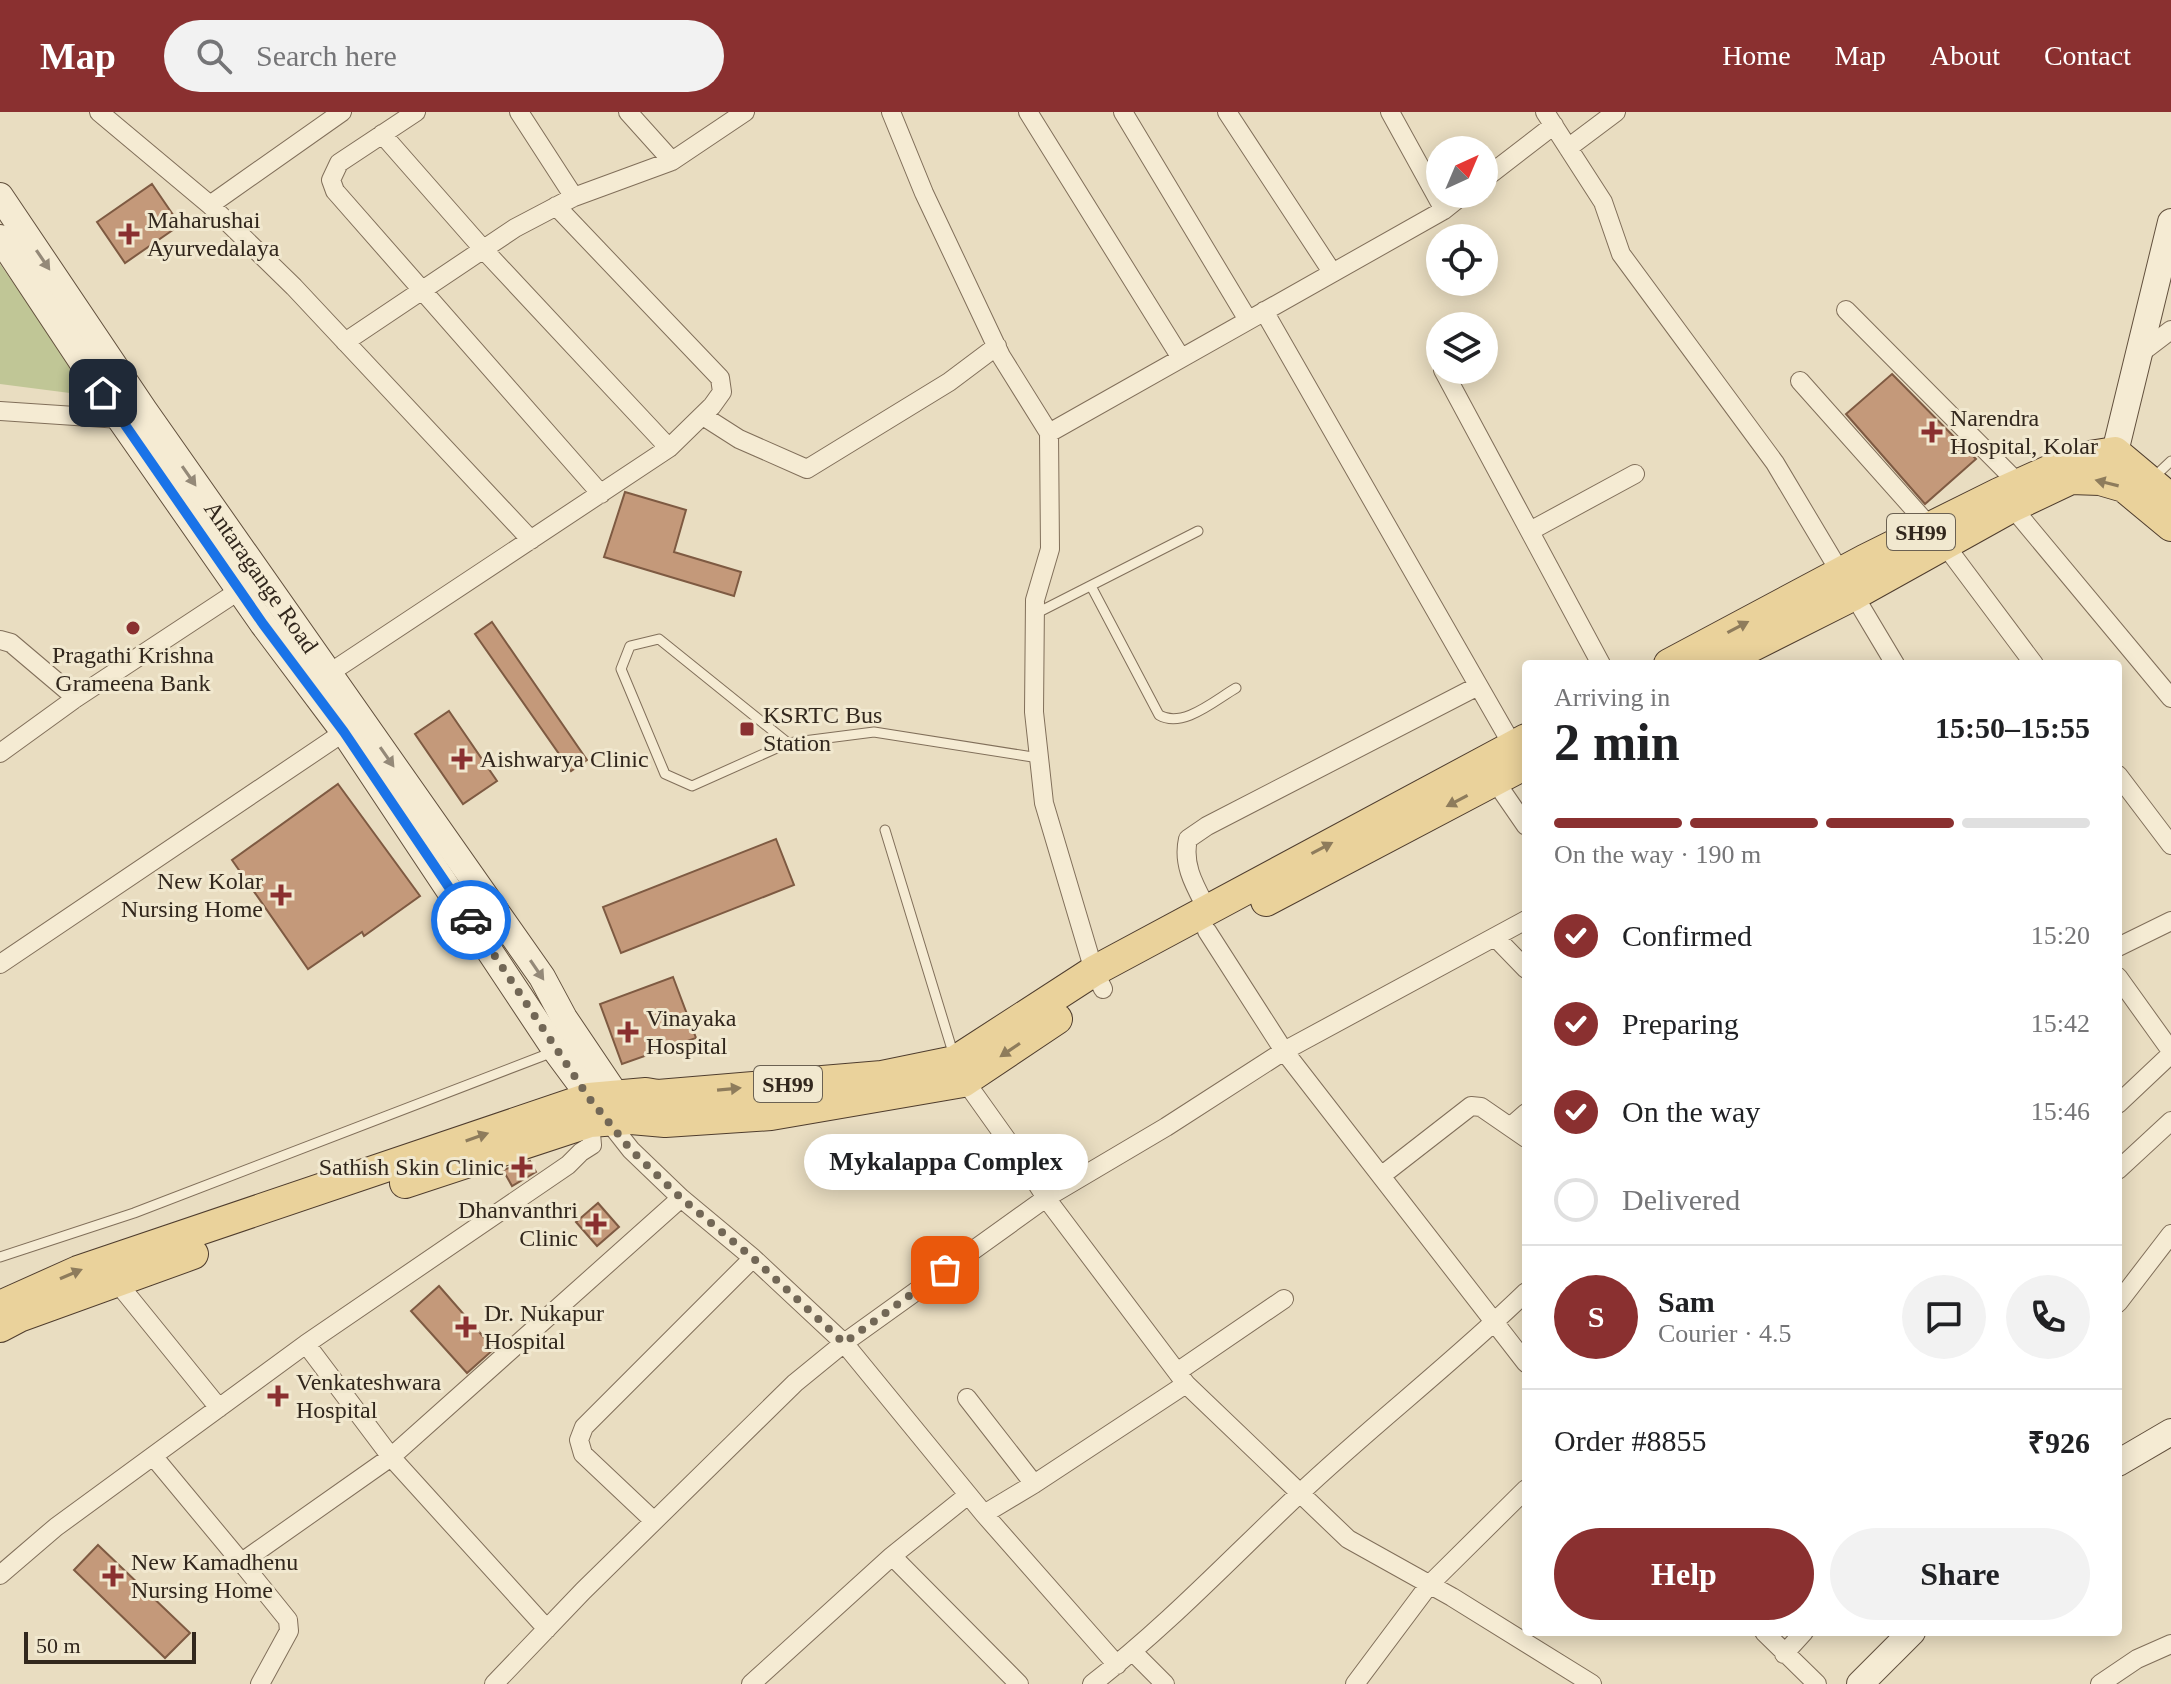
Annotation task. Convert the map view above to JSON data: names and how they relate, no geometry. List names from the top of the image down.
{
  "streets": {
    "main road": ["SH99"],
    "street": ["Antaragange Road"]
  },
  "crossings": [
    ["SH99", "Antaragange Road"]
  ],
  "places": {
    "health": [
      "Maharushai Ayurvedalaya",
      "Narendra Hospital, Kolar",
      "Aishwarya Clinic",
      "New Kolar Nursing Home",
      "Vinayaka Hospital",
      "Sathish Skin Clinic",
      "Dhanvanthri Clinic",
      "Dr. Nukapur Hospital",
      "Venkateshwara Hospital",
      "New Kamadhenu Nursing Home"
    ],
    "other": ["Pragathi Krishna Grameena Bank", "Mykalappa Complex"],
    "transit": ["KSRTC Bus Station"]
  },
  "scale_bar": "50 m",
  "north": "top right",
  "page": {
    "header": "Map",
    "search": "Search here",
    "nav": [
      "Home",
      "Map",
      "About",
      "Contact"
    ],
    "heading": ["2 min", "Arriving in", "15:50–15:55"],
    "panel": [
      "Sam",
      "Courier · 4.5",
      "Order #8855",
      "₹926"
    ],
    "bar": "On the way · 190 m",
    "list": [
      ["Confirmed", "15:20"],
      ["Preparing", "15:42"],
      ["On the way", "15:46"],
      "Delivered"
    ],
    "bubble": "Mykalappa Complex",
    "round": "S",
    "buttons": ["Help", "Share"],
    "scale": "50 m"
  }
}
